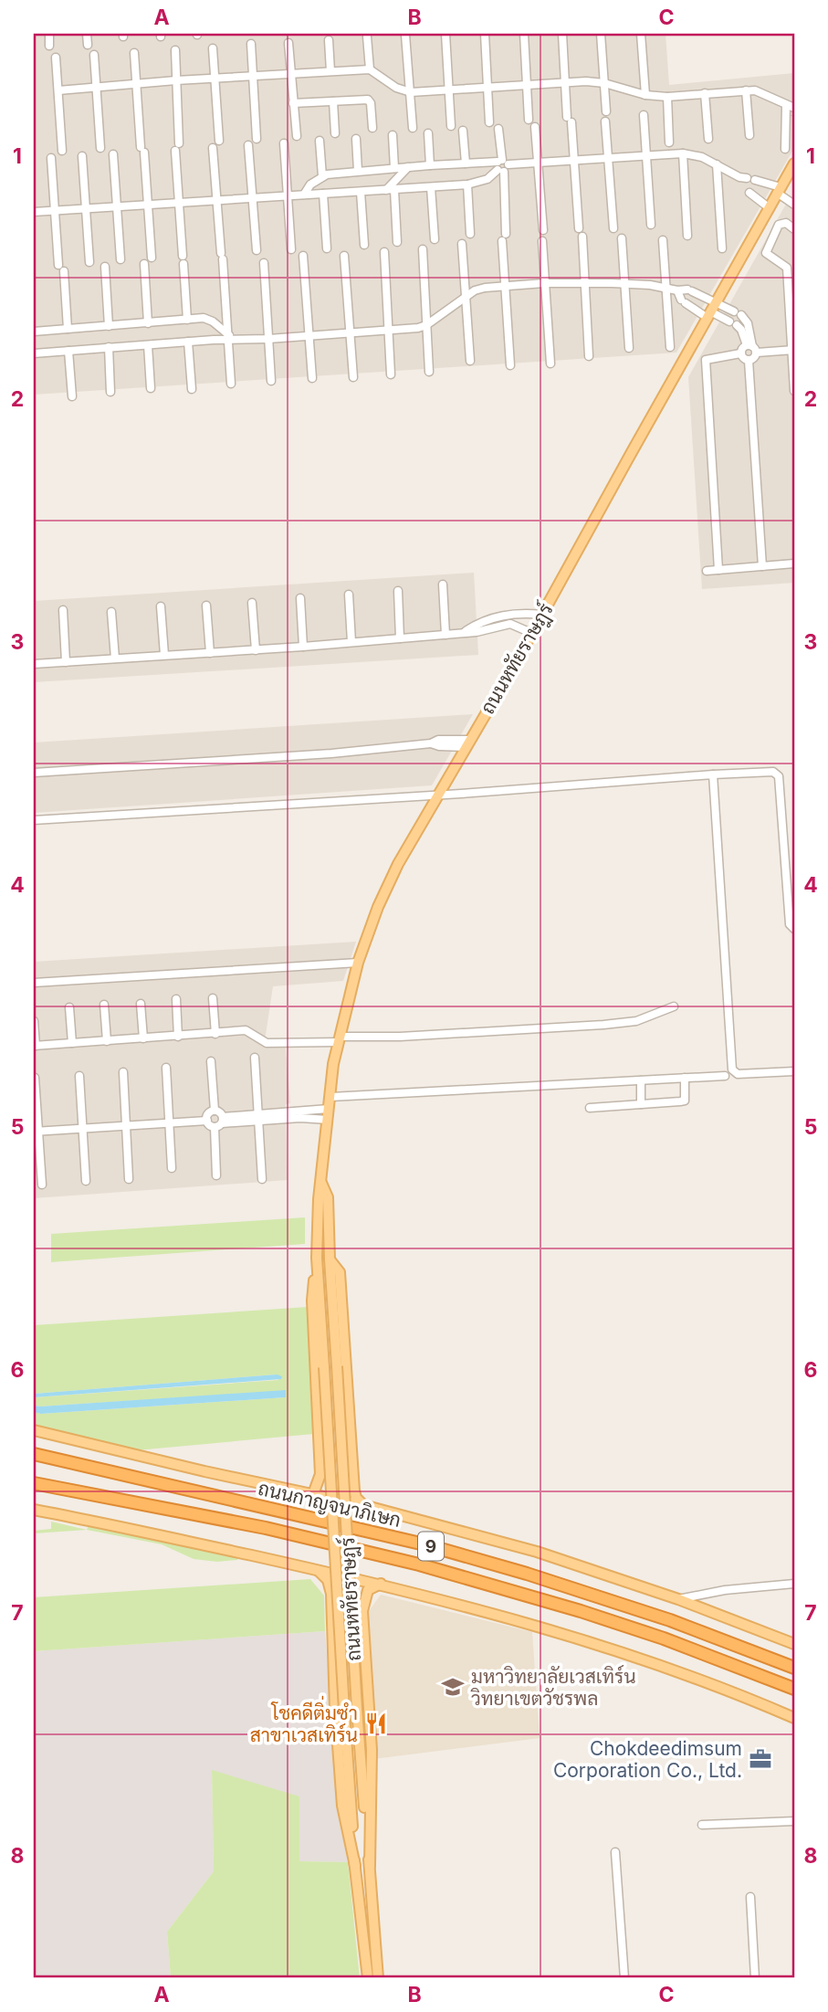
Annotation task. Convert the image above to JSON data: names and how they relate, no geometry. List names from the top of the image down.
{
  "streets": {
    "highway": ["ถนนกาญจนาภิเษก", "9"],
    "main road": ["ถนนหทัยราษฎร์"]
  },
  "places": {
    "school or university": ["มหาวิทยาลัยเวสเทิร์น วิทยาเขตวัชรพล"],
    "restaurant": ["โชคดีติ่มซำ สาขาเวสเทิร์น"],
    "office": ["Chokdeedimsum Corporation Co., Ltd."]
  },
  "grid": {
    "columns": ["A", "B", "C"],
    "rows": [
      "1",
      "2",
      "3",
      "4",
      "5",
      "6",
      "7",
      "8"
    ]
  }
}
